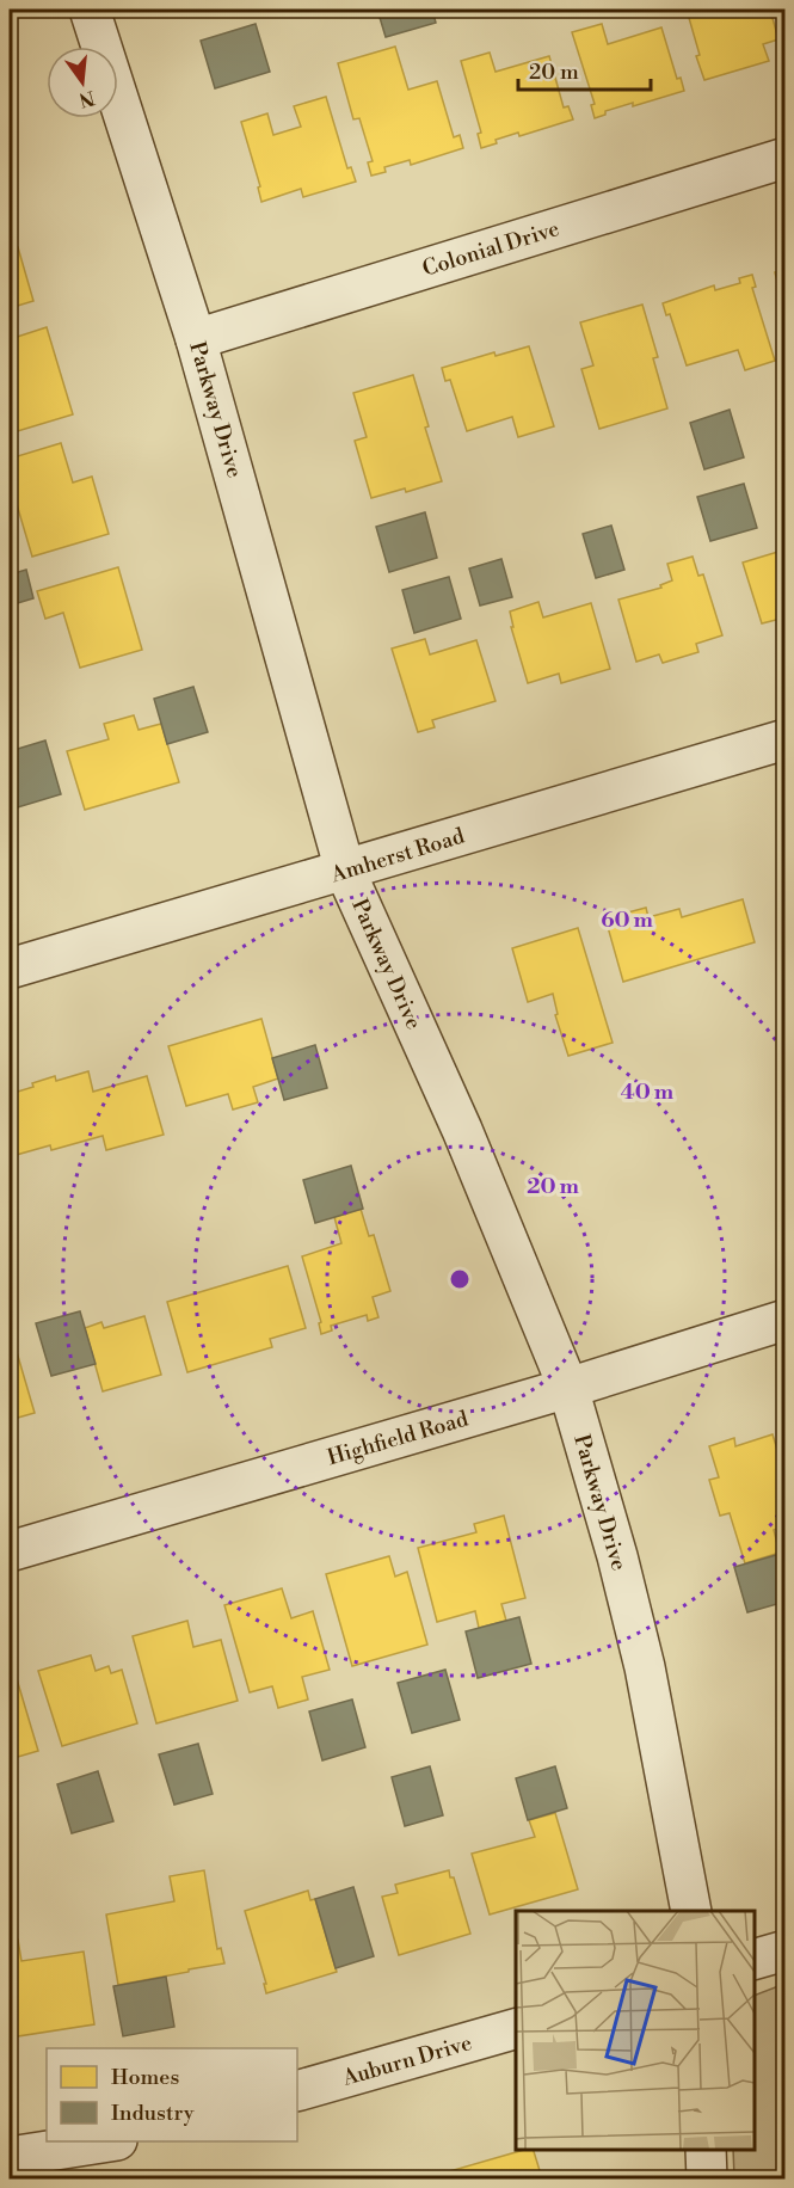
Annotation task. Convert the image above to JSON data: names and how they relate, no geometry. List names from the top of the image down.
{
  "streets": {
    "street": [
      "Colonial Drive",
      "Parkway Drive",
      "Amherst Road",
      "Highfield Road",
      "Auburn Drive"
    ]
  },
  "crossings": [
    ["Colonial Drive", "Parkway Drive"],
    ["Parkway Drive", "Amherst Road"],
    ["Parkway Drive", "Highfield Road"]
  ],
  "legend": ["Homes", "Industry"],
  "scale_bar": "20 m",
  "north": "bottom",
  "rings": ["60 m", "40 m", "20 m"]
}
